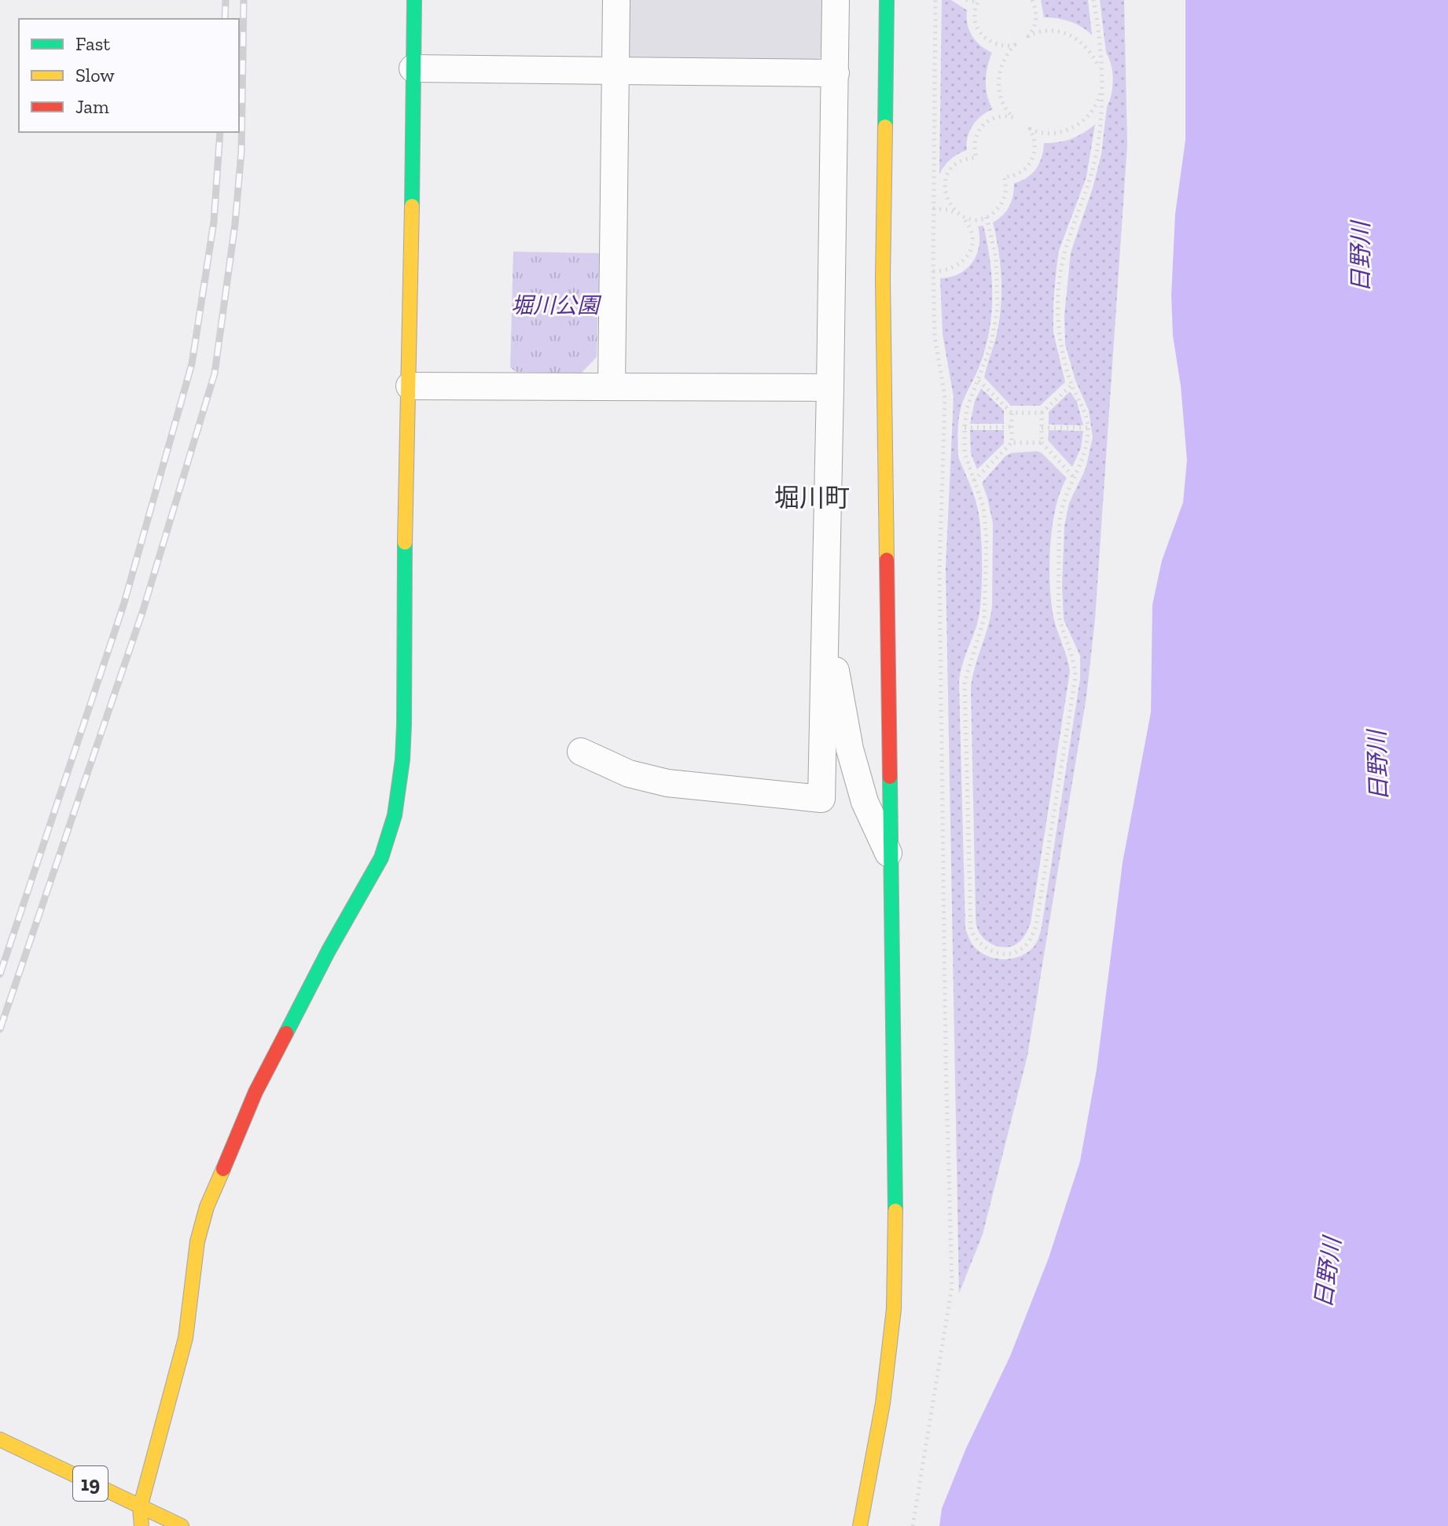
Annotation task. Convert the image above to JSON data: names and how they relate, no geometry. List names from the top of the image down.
{
  "streets": {
    "street": ["19"]
  },
  "districts": ["堀川町"],
  "water": ["日野川"],
  "parks": ["堀川公園"],
  "legend": ["Fast", "Slow", "Jam"]
}
